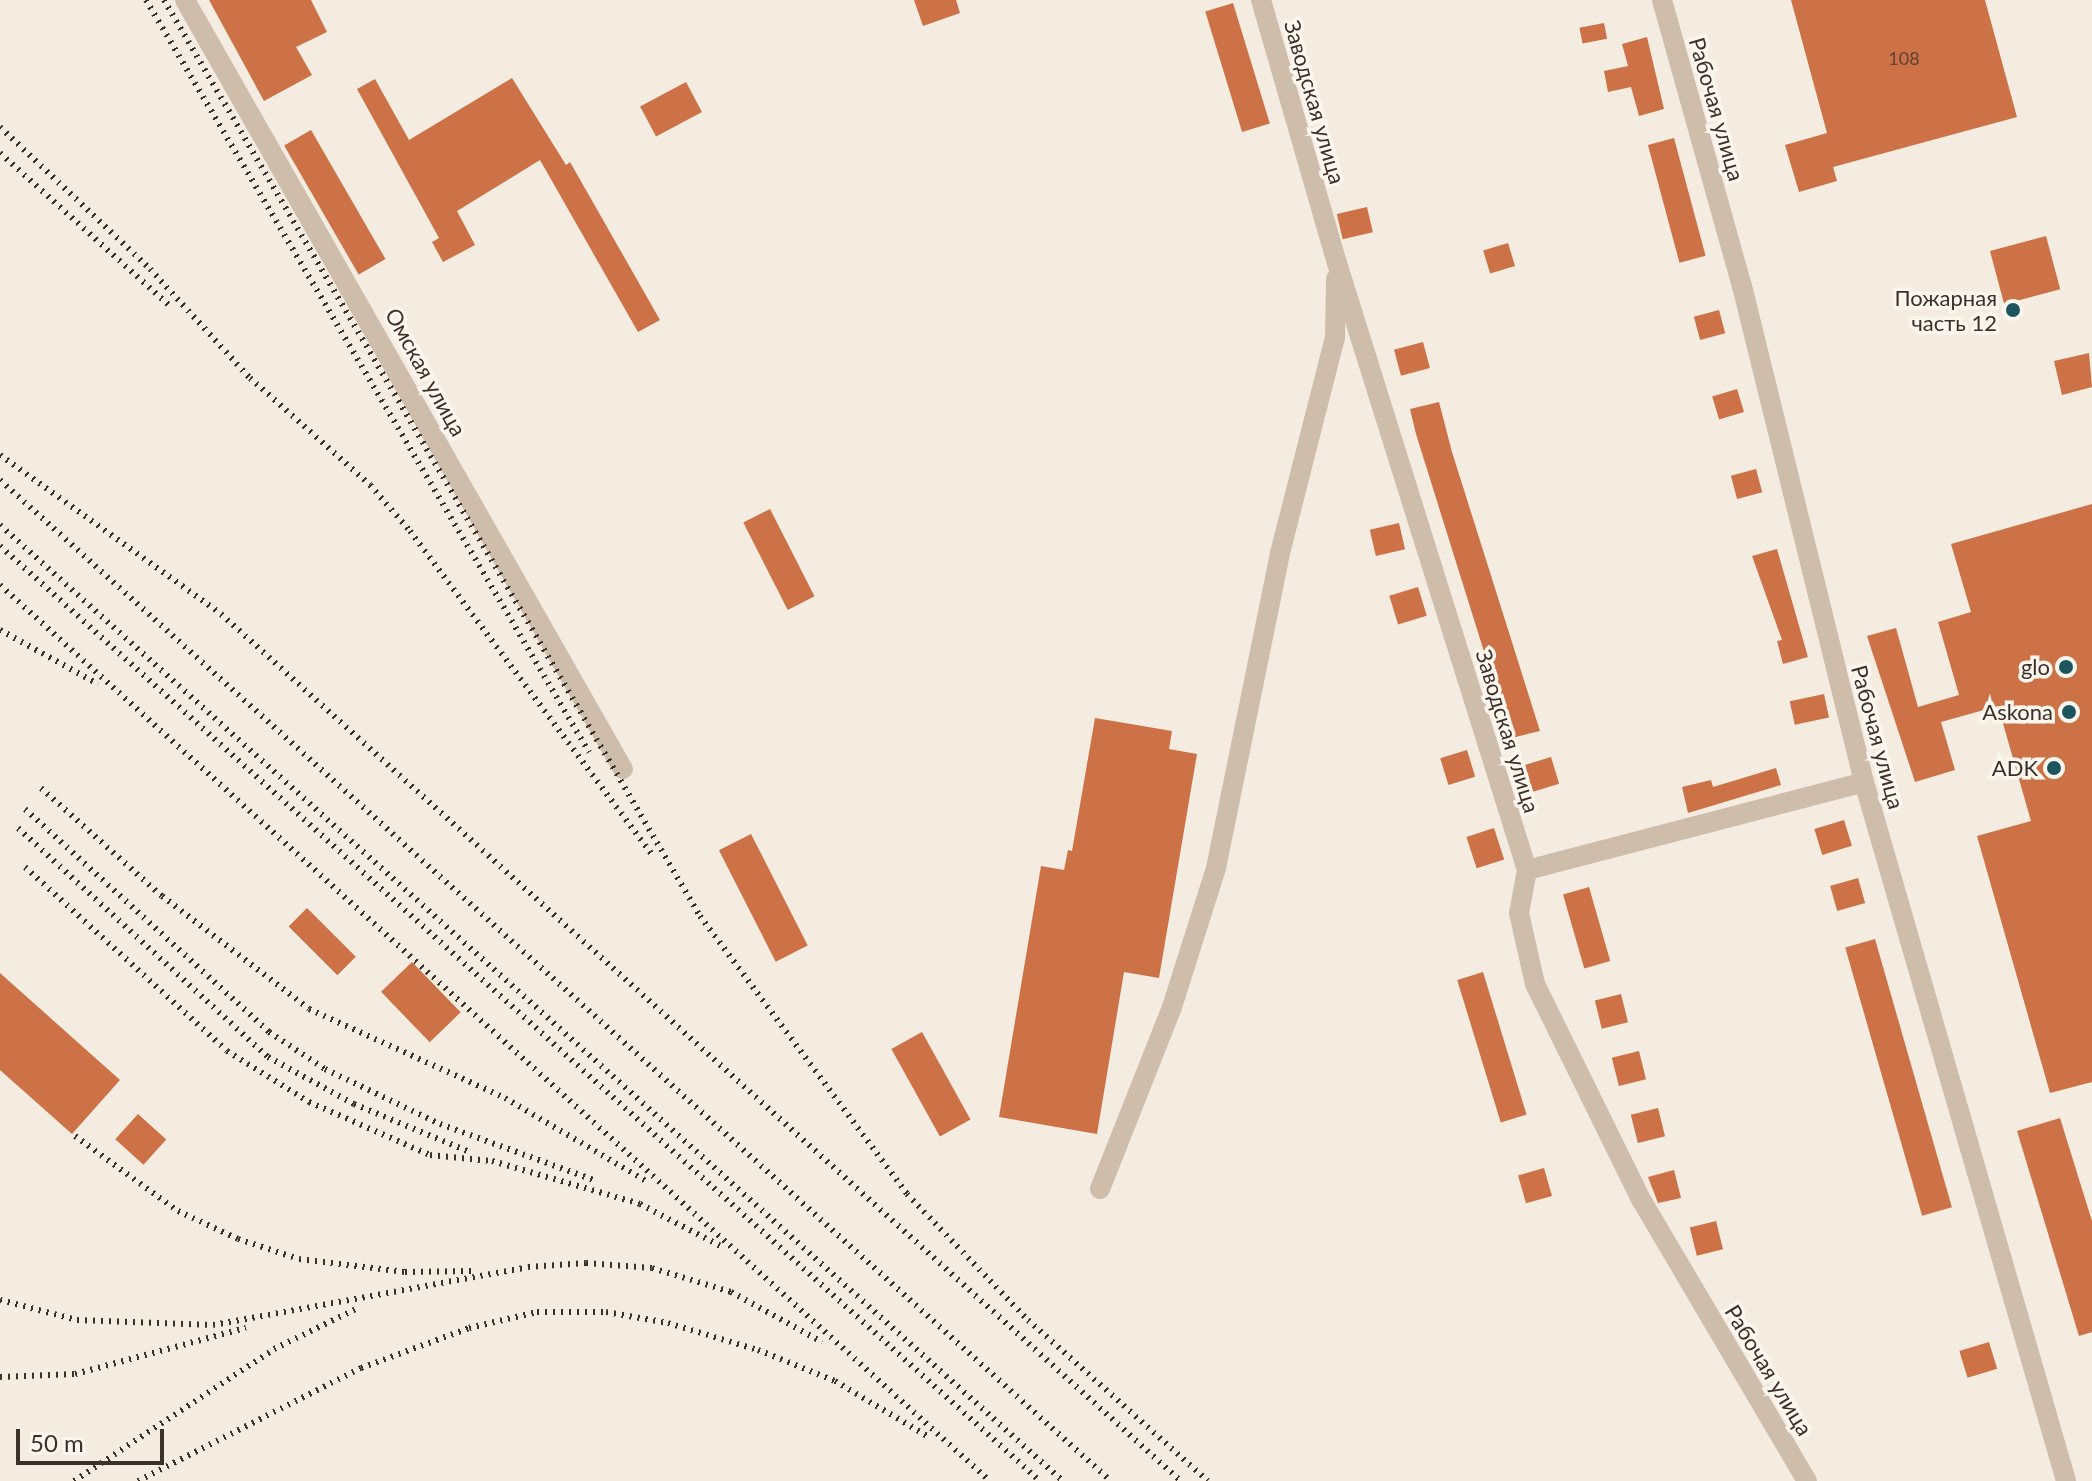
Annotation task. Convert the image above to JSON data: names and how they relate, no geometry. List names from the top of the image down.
{
  "streets": {
    "street": ["Заводская улица", "Рабочая улица", "Омская улица"]
  },
  "crossings": [
    ["Заводская улица", "Рабочая улица"]
  ],
  "places": [
    "Пожарная часть 12",
    "glo",
    "Askona",
    "ADK"
  ],
  "house_numbers": ["108"],
  "scale_bar": "50 m"
}
